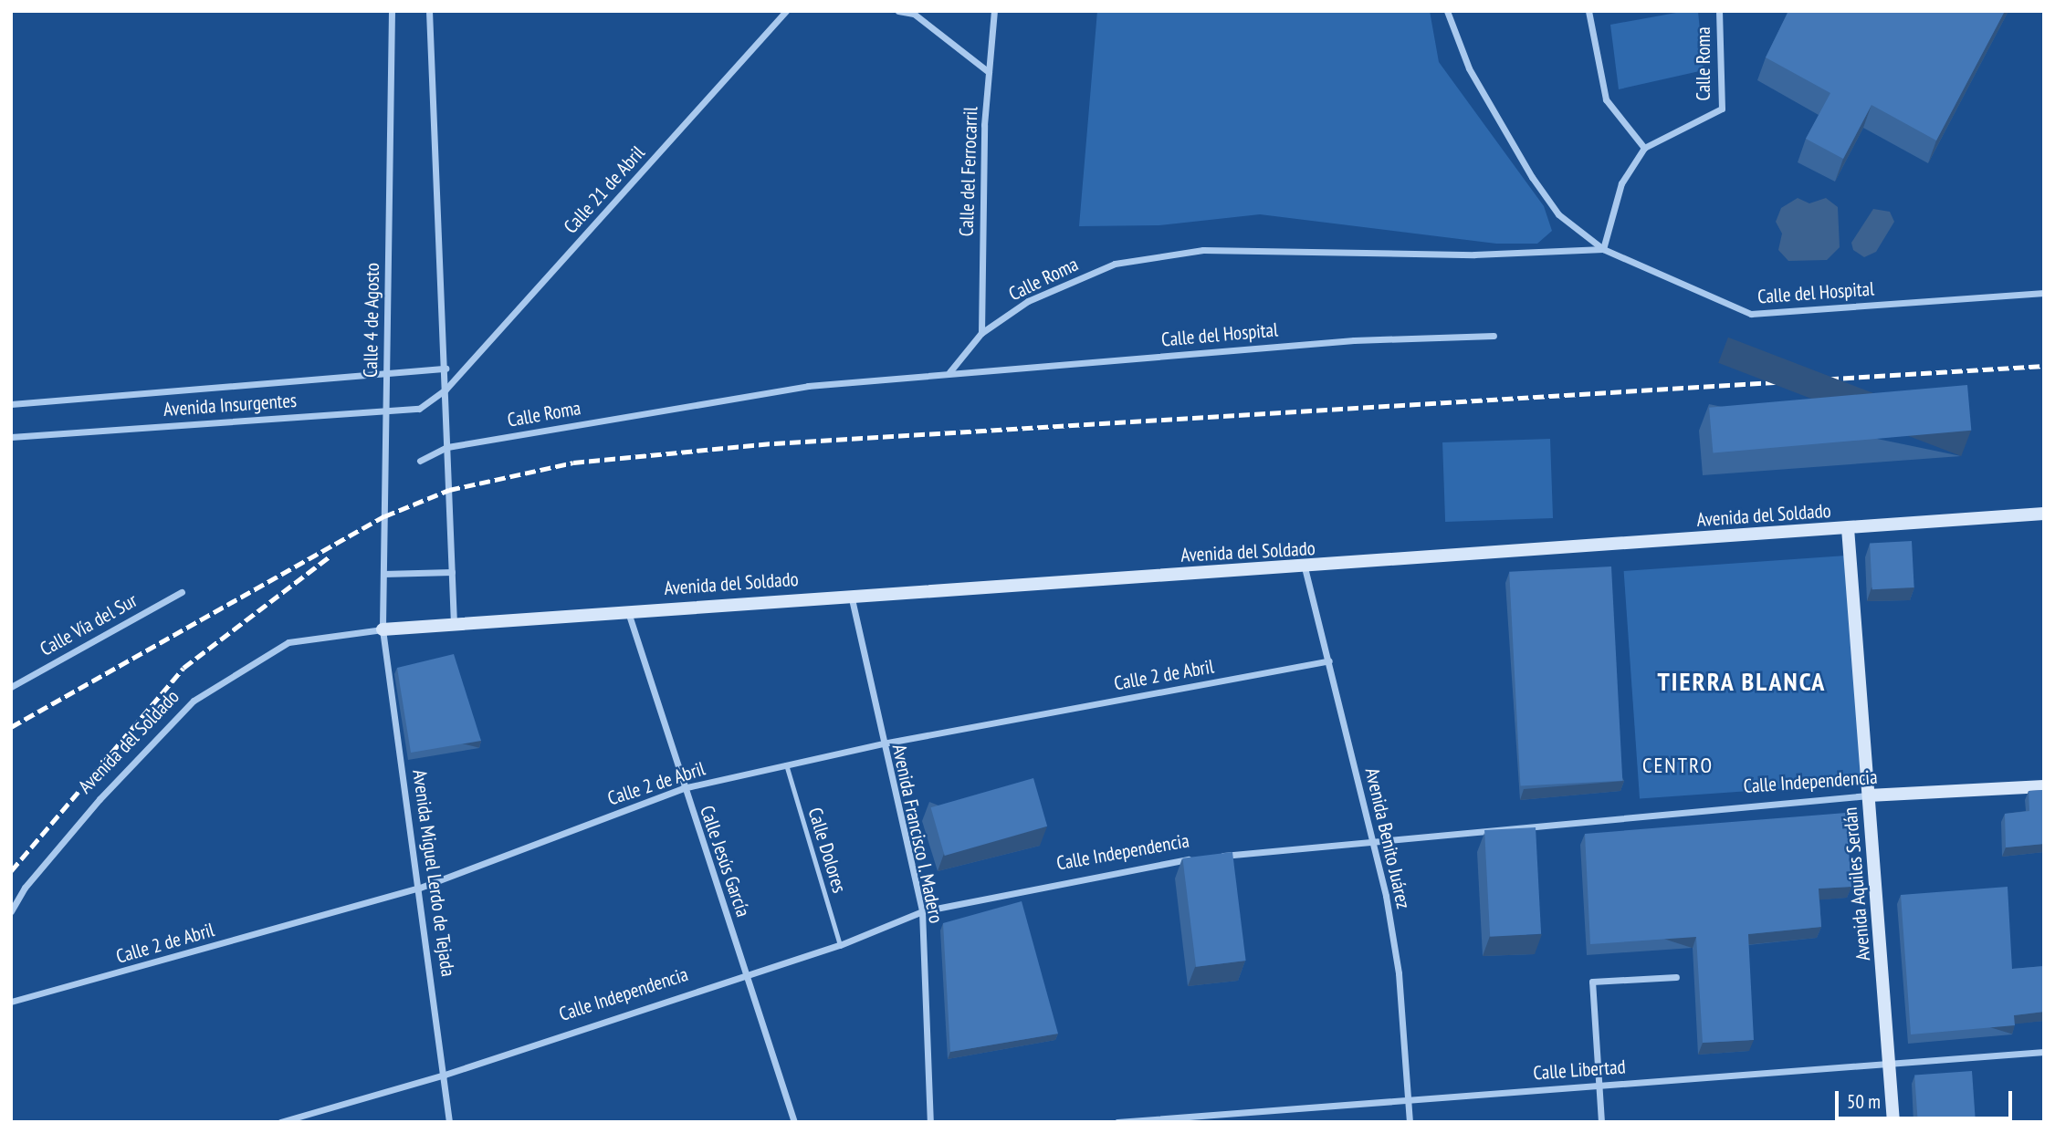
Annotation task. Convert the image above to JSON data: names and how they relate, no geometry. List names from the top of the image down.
{
  "streets": {
    "street": [
      "Calle Roma",
      "Calle del Ferrocarril",
      "Calle 21 de Abril",
      "Calle del Hospital",
      "Calle 4 de Agosto",
      "Avenida Insurgentes",
      "Avenida del Soldado",
      "Calle Vía del Sur",
      "Calle 2 de Abril",
      "Calle Independencia",
      "Avenida Francisco I. Madero",
      "Avenida Benito Juárez",
      "Calle Jesús García",
      "Avenida Miguel Lerdo de Tejada",
      "Avenida Aquiles Serdán",
      "Calle Libertad"
    ],
    "lane": ["Calle Dolores"]
  },
  "crossings": [
    ["Calle Roma", "Calle del Ferrocarril"],
    ["Calle Roma", "Calle del Hospital"],
    ["Calle 21 de Abril", "Avenida Insurgentes"],
    ["Calle 4 de Agosto", "Avenida Insurgentes"],
    ["Calle 4 de Agosto", "Avenida del Soldado"],
    ["Calle 4 de Agosto", "Avenida Miguel Lerdo de Tejada"],
    ["Avenida del Soldado", "Avenida Francisco I. Madero"],
    ["Avenida del Soldado", "Avenida Benito Juárez"],
    ["Avenida del Soldado", "Calle Jesús García"],
    ["Avenida del Soldado", "Avenida Miguel Lerdo de Tejada"],
    ["Avenida del Soldado", "Avenida Aquiles Serdán"],
    ["Calle 2 de Abril", "Avenida Francisco I. Madero"],
    ["Calle 2 de Abril", "Avenida Benito Juárez"],
    ["Calle 2 de Abril", "Calle Dolores"],
    ["Calle 2 de Abril", "Calle Jesús García"],
    ["Calle 2 de Abril", "Avenida Miguel Lerdo de Tejada"],
    ["Calle Independencia", "Avenida Francisco I. Madero"],
    ["Calle Independencia", "Avenida Benito Juárez"],
    ["Calle Independencia", "Calle Dolores"],
    ["Calle Independencia", "Calle Jesús García"],
    ["Calle Independencia", "Avenida Miguel Lerdo de Tejada"],
    ["Calle Independencia", "Avenida Aquiles Serdán"],
    ["Avenida Benito Juárez", "Calle Libertad"],
    ["Avenida Aquiles Serdán", "Calle Libertad"]
  ],
  "districts": ["TIERRA BLANCA", "CENTRO"],
  "scale_bar": "50 m"
}
